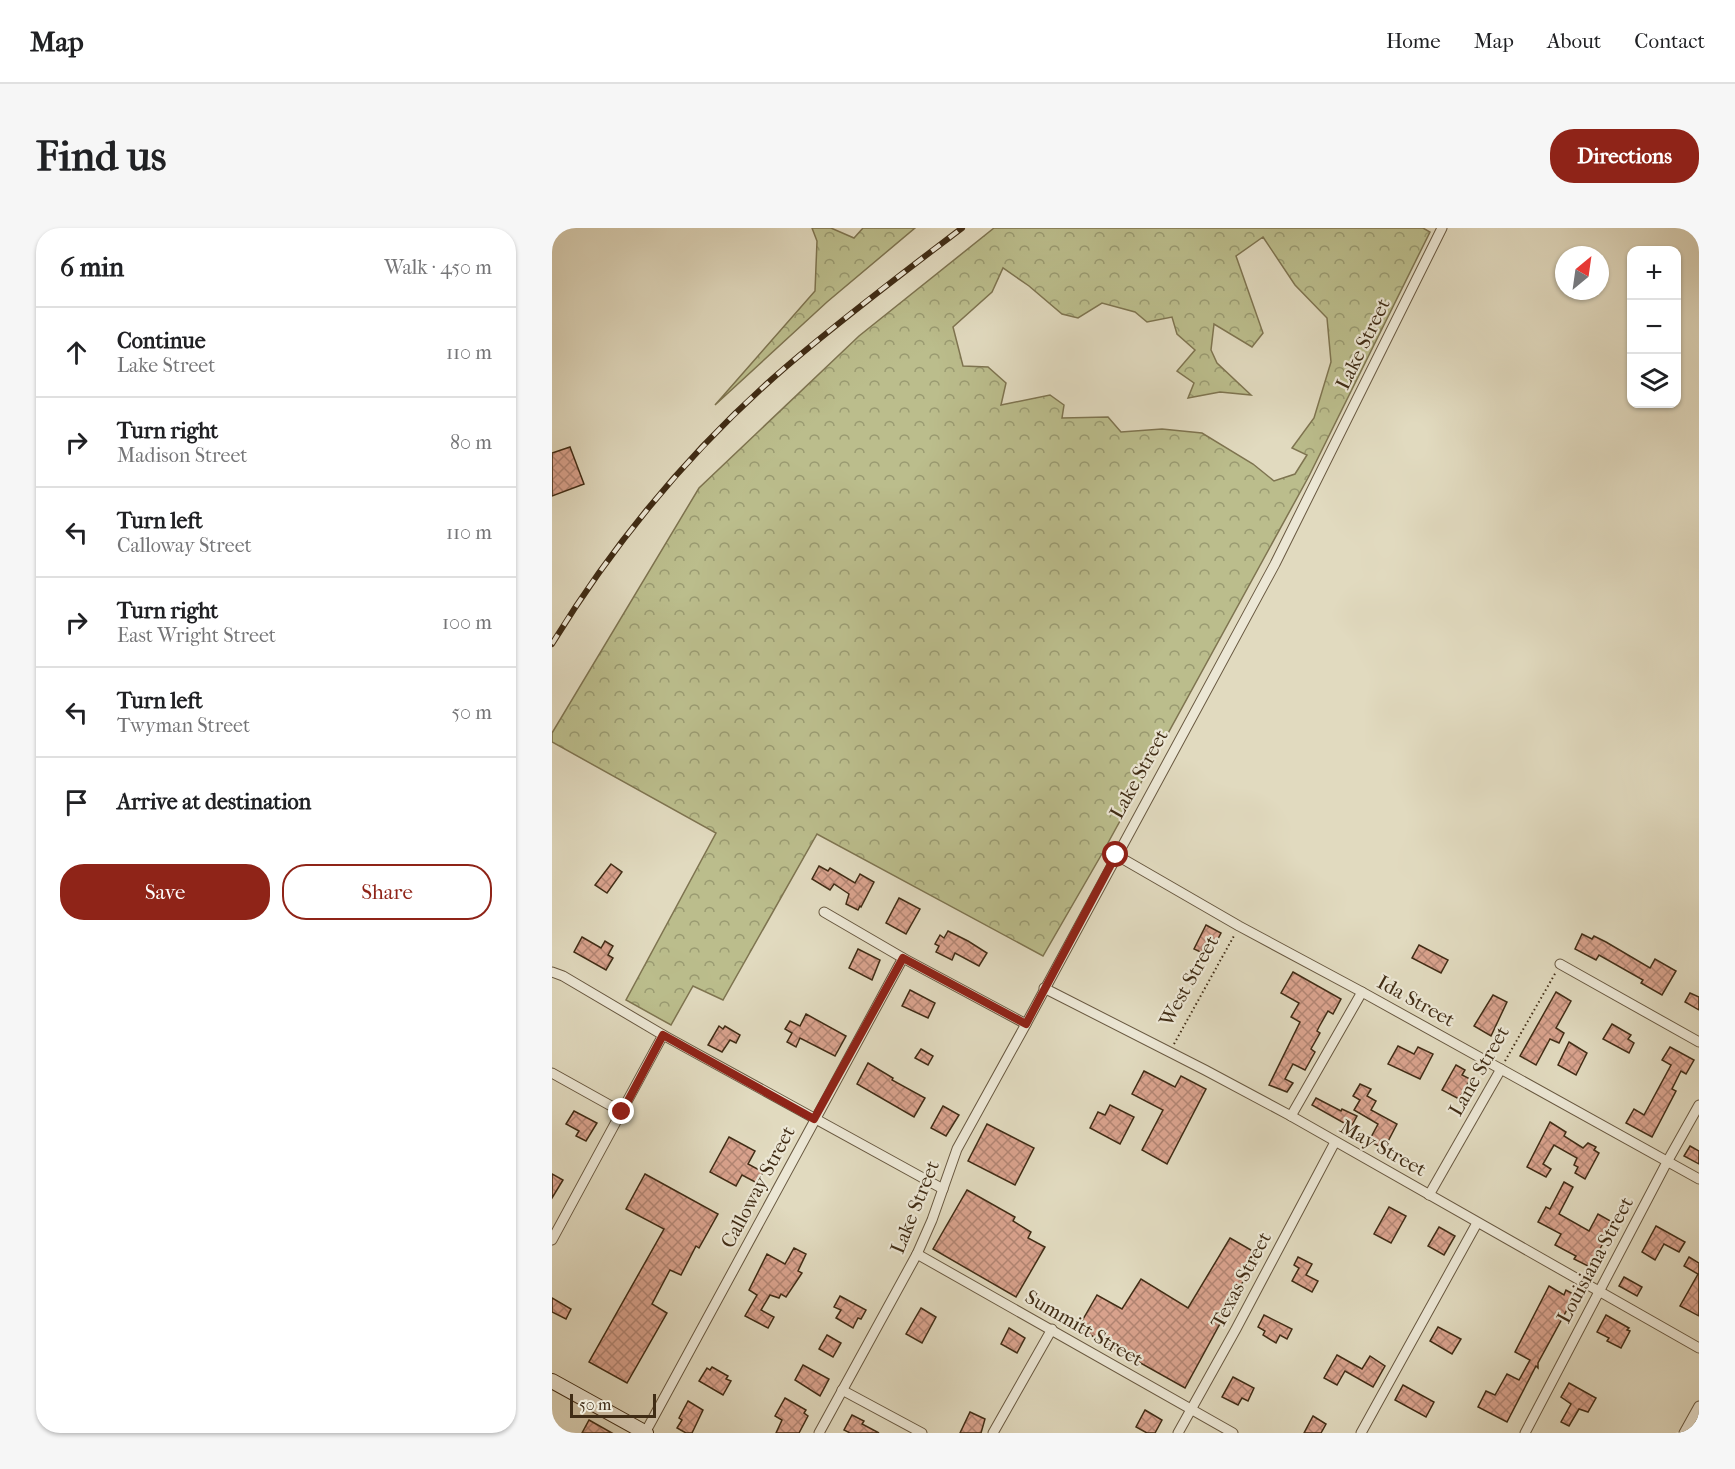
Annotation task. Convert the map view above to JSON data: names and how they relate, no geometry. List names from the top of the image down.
{
  "streets": {
    "street": [
      "Lake Street",
      "Ida Street",
      "Lane Street",
      "May Street",
      "Calloway Street",
      "Louisiana Street",
      "Texas Street",
      "Summitt Street"
    ],
    "path": ["West Street"]
  },
  "crossings": [
    ["Lake Street", "Ida Street"],
    ["Lake Street", "May Street"],
    ["Lake Street", "Summitt Street"],
    ["West Street", "Ida Street"],
    ["West Street", "May Street"],
    ["Ida Street", "Lane Street"],
    ["Ida Street", "Louisiana Street"],
    ["Lane Street", "May Street"],
    ["May Street", "Louisiana Street"],
    ["May Street", "Texas Street"],
    ["Texas Street", "Summitt Street"]
  ],
  "scale_bar": "50 m",
  "north": "top right",
  "page": {
    "header": "Map",
    "nav": [
      "Home",
      "Map",
      "About",
      "Contact"
    ],
    "buttons": [
      "Directions",
      ["Save", "Share"]
    ],
    "title": "Find us",
    "heading": ["6 min", "Walk · 450 m"],
    "map_buttons": ["+", "−"],
    "list": [
      ["Continue", "Lake Street", "110 m"],
      ["Turn right", "Madison Street", "80 m"],
      ["Turn left", "Calloway Street", "110 m"],
      ["Turn right", "East Wright Street", "100 m"],
      ["Turn left", "Twyman Street", "50 m"],
      "Arrive at destination"
    ],
    "scale": "50 m"
  }
}
